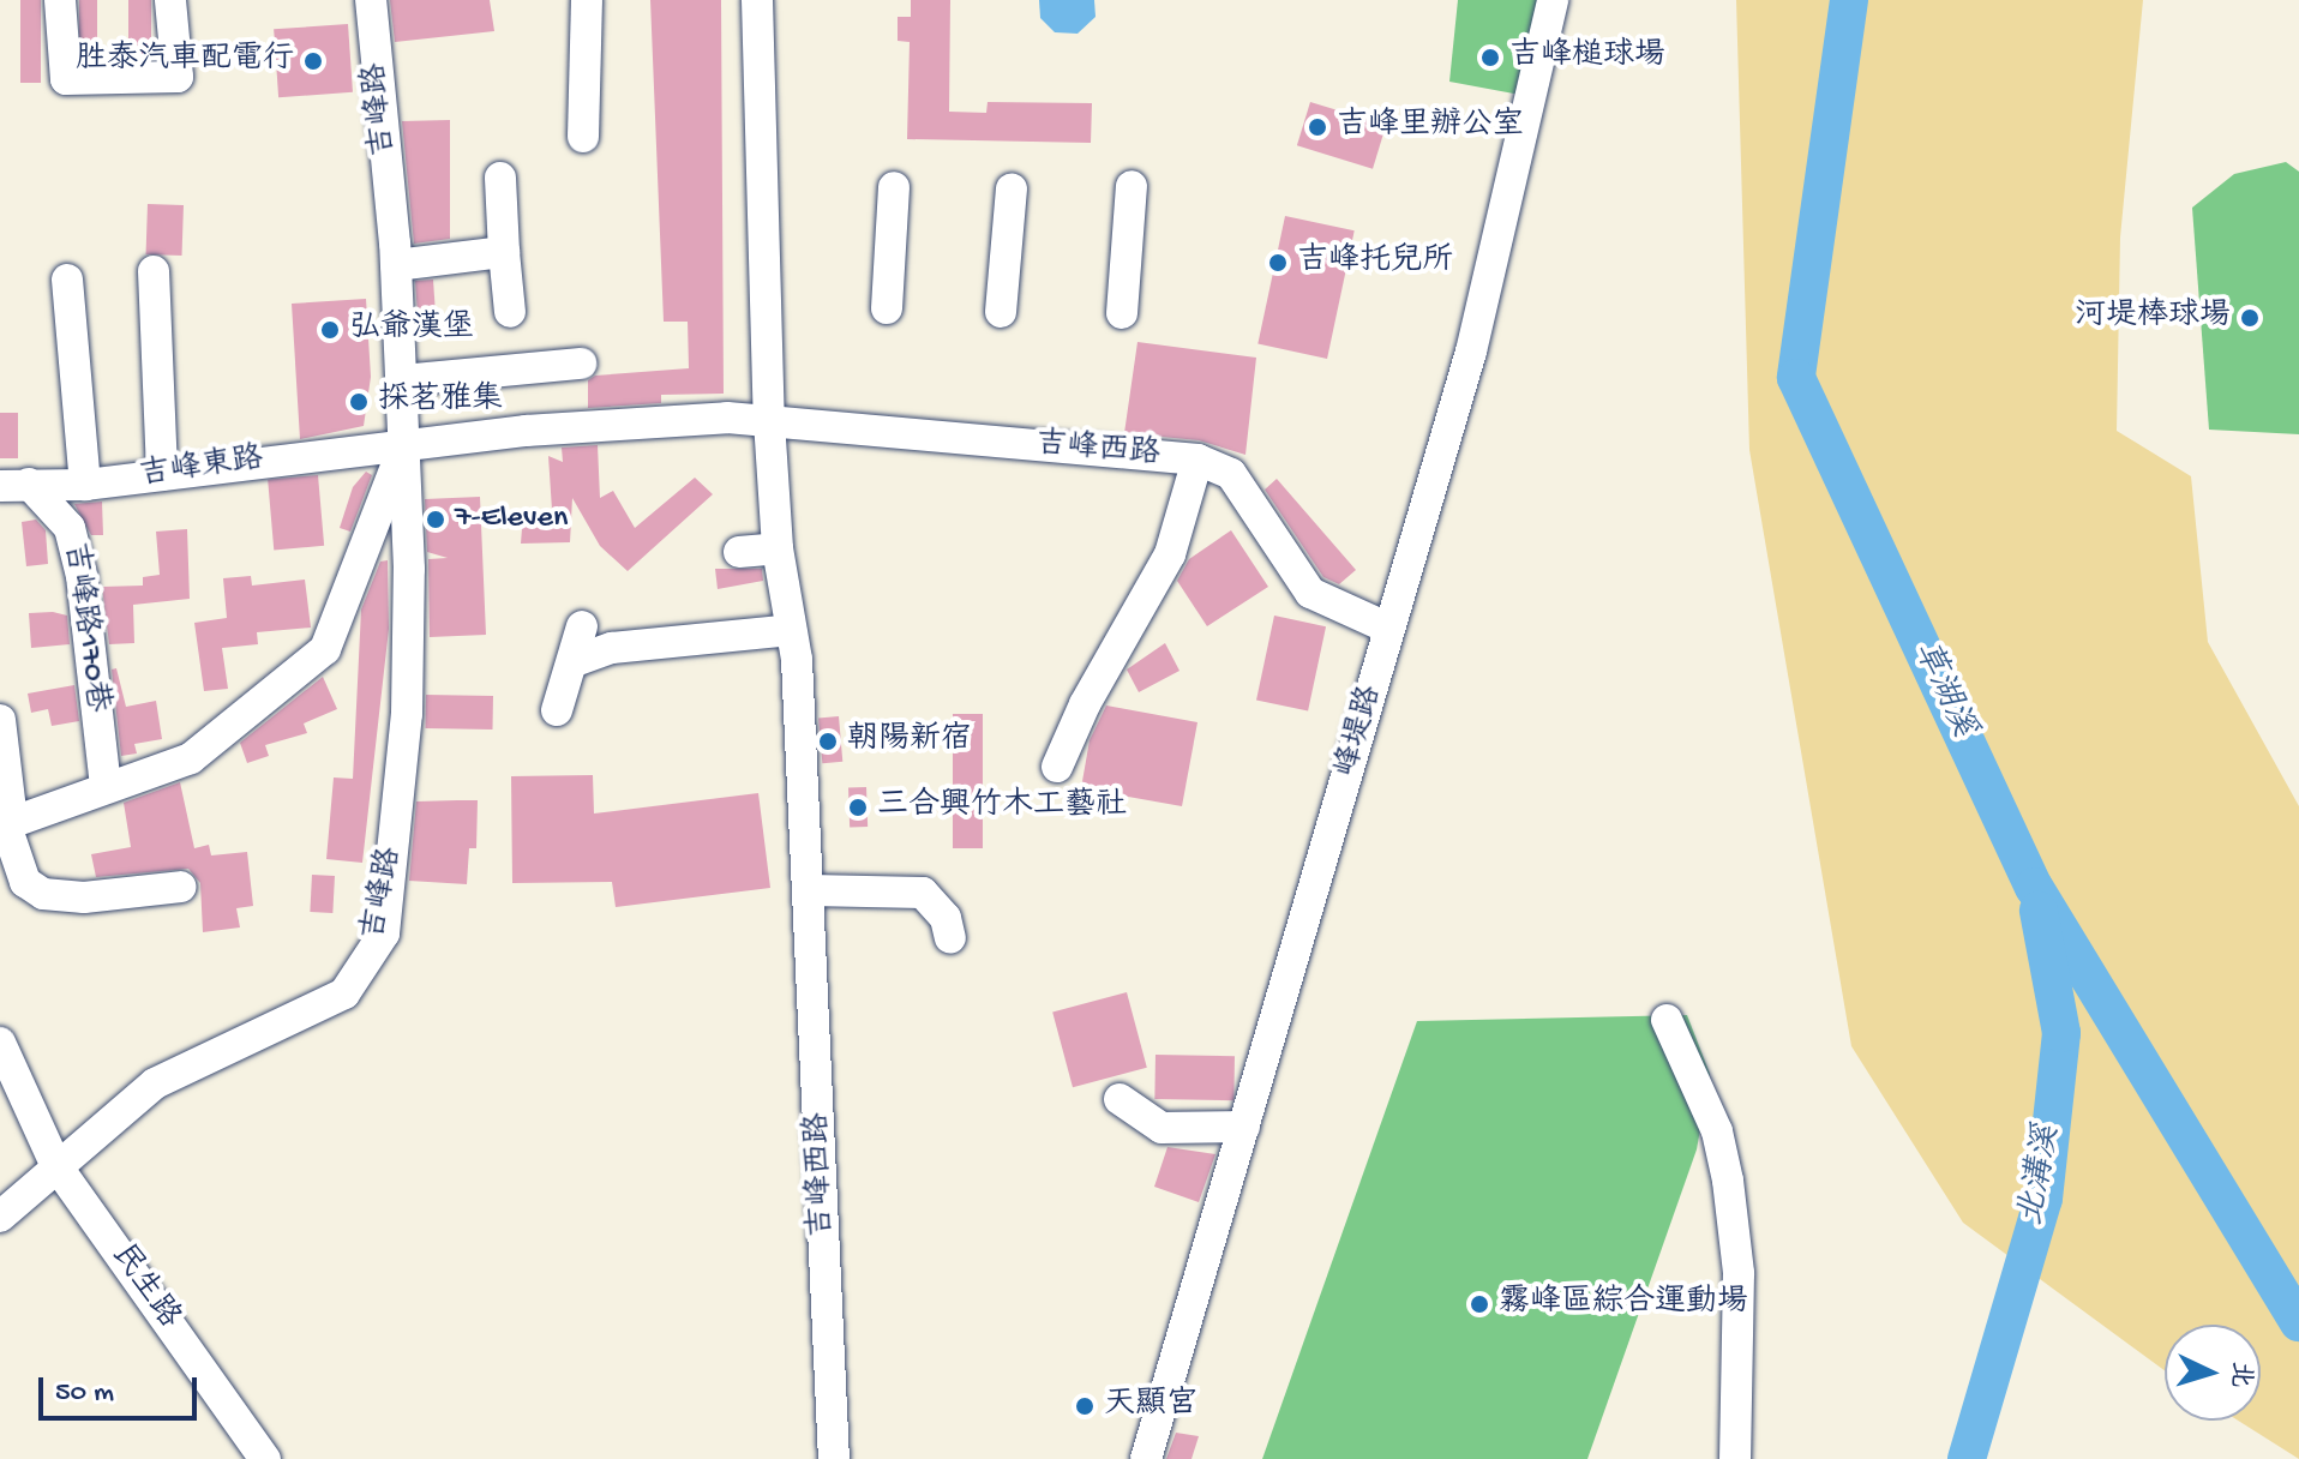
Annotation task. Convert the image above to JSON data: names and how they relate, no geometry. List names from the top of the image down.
{
  "streets": {
    "street": [
      "吉峰路",
      "吉峰西路",
      "吉峰東路",
      "吉峰路170巷",
      "峰堤路",
      "民生路"
    ]
  },
  "crossings": [
    ["吉峰路", "吉峰西路"],
    ["吉峰路", "吉峰東路"],
    ["吉峰路", "吉峰路170巷"],
    ["吉峰路", "民生路"],
    ["吉峰西路", "吉峰東路"],
    ["吉峰西路", "峰堤路"],
    ["吉峰東路", "吉峰路170巷"]
  ],
  "water": ["草湖溪", "北溝溪"],
  "places": [
    "吉峰槌球場",
    "胜泰汽車配電行",
    "吉峰里辦公室",
    "吉峰托兒所",
    "河堤棒球場",
    "弘爺漢堡",
    "採茗雅集",
    "7-Eleven",
    "朝陽新宿",
    "三合興竹木工藝社",
    "霧峰區綜合運動場",
    "天顯宮"
  ],
  "scale_bar": "50 m",
  "north": "right"
}
